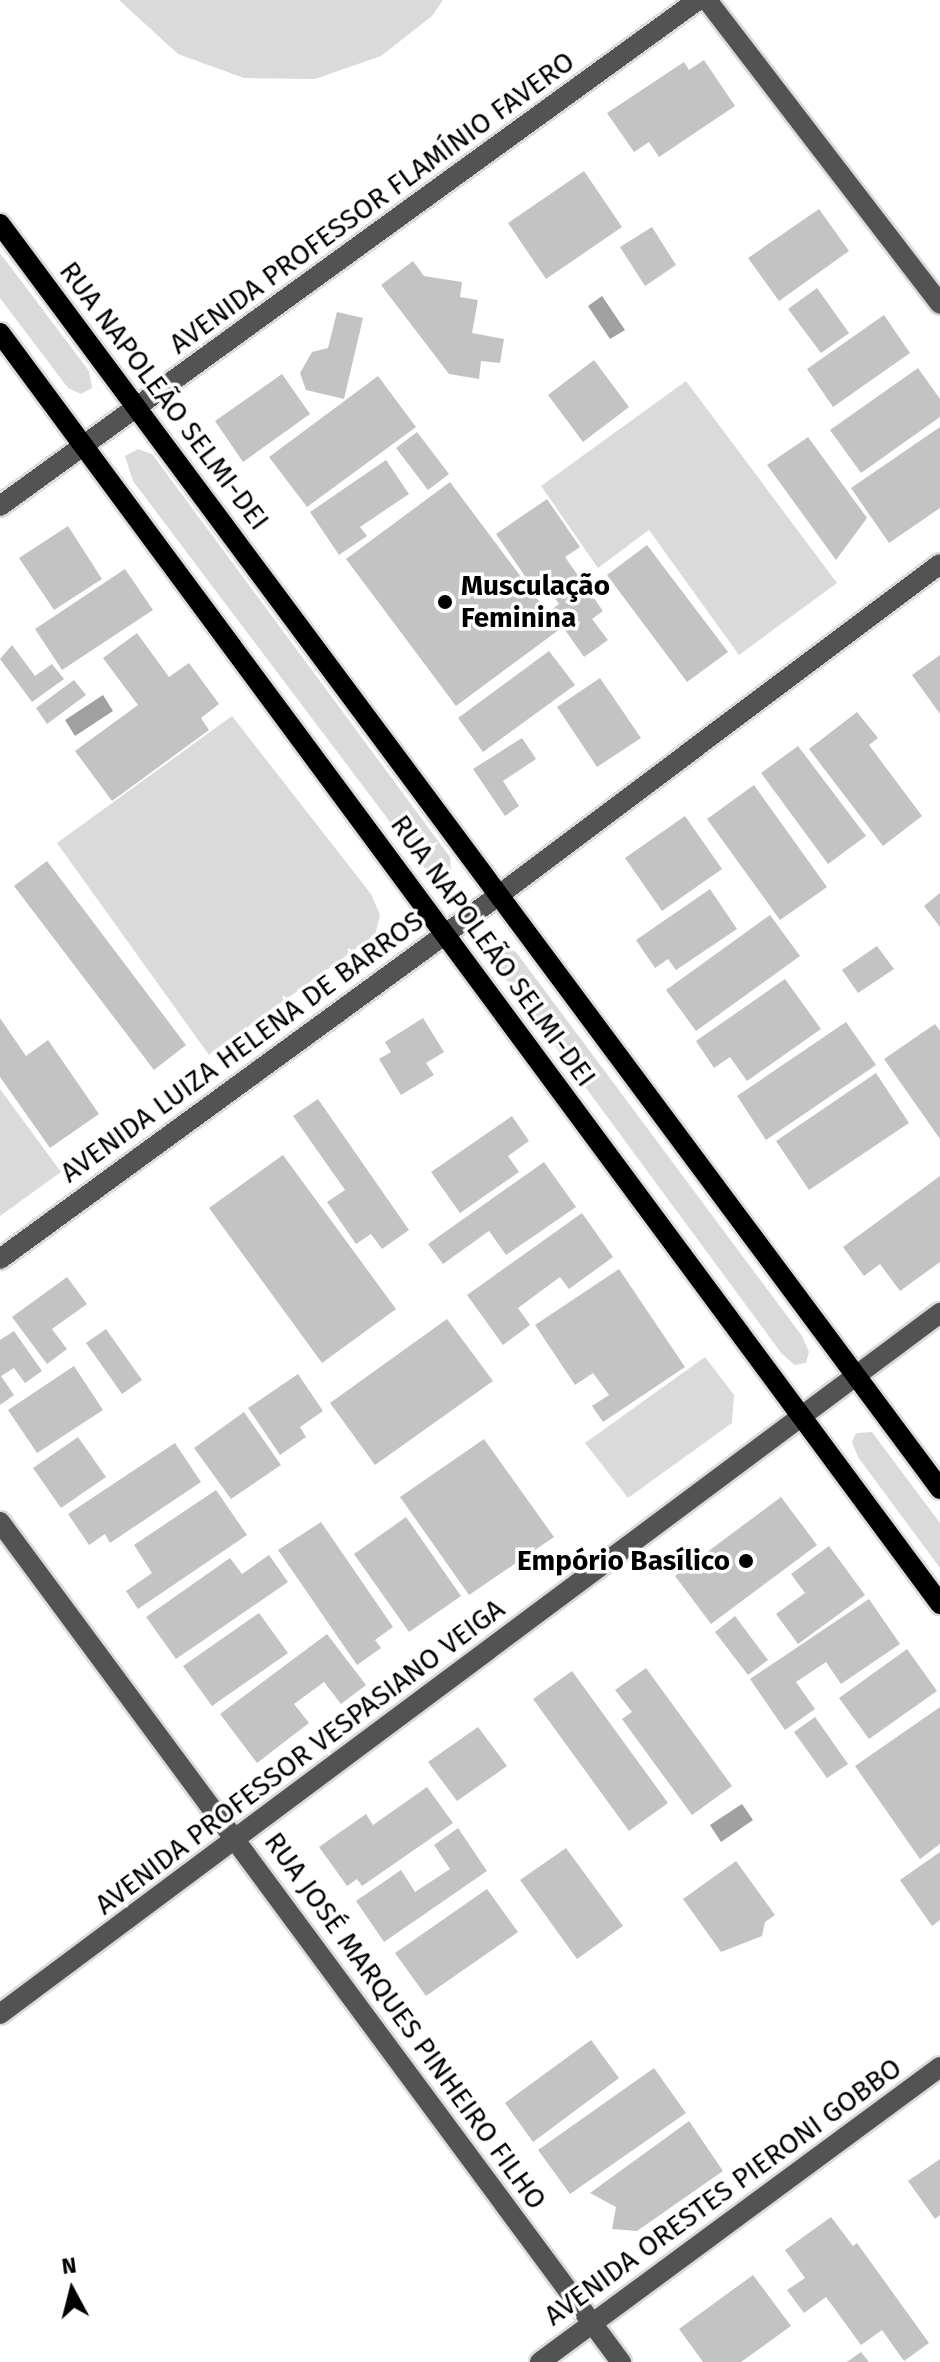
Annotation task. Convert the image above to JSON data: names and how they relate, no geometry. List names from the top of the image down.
{
  "streets": {
    "main road": ["RUA NAPOLEÃO SELMI-DEI"],
    "street": [
      "AVENIDA PROFESSOR FLAMÍNIO FAVERO",
      "AVENIDA LUIZA HELENA DE BARROS",
      "AVENIDA PROFESSOR VESPASIANO VEIGA",
      "RUA JOSÉ MARQUES PINHEIRO FILHO",
      "AVENIDA ORESTES PIERONI GOBBO"
    ]
  },
  "crossings": [
    ["AVENIDA PROFESSOR FLAMÍNIO FAVERO", "RUA NAPOLEÃO SELMI-DEI"],
    ["RUA NAPOLEÃO SELMI-DEI", "AVENIDA LUIZA HELENA DE BARROS"],
    ["RUA NAPOLEÃO SELMI-DEI", "AVENIDA PROFESSOR VESPASIANO VEIGA"],
    ["AVENIDA PROFESSOR VESPASIANO VEIGA", "RUA JOSÉ MARQUES PINHEIRO FILHO"],
    ["RUA JOSÉ MARQUES PINHEIRO FILHO", "AVENIDA ORESTES PIERONI GOBBO"]
  ],
  "places": ["Musculação Feminina", "Empório Basílico"],
  "north": "top"
}
